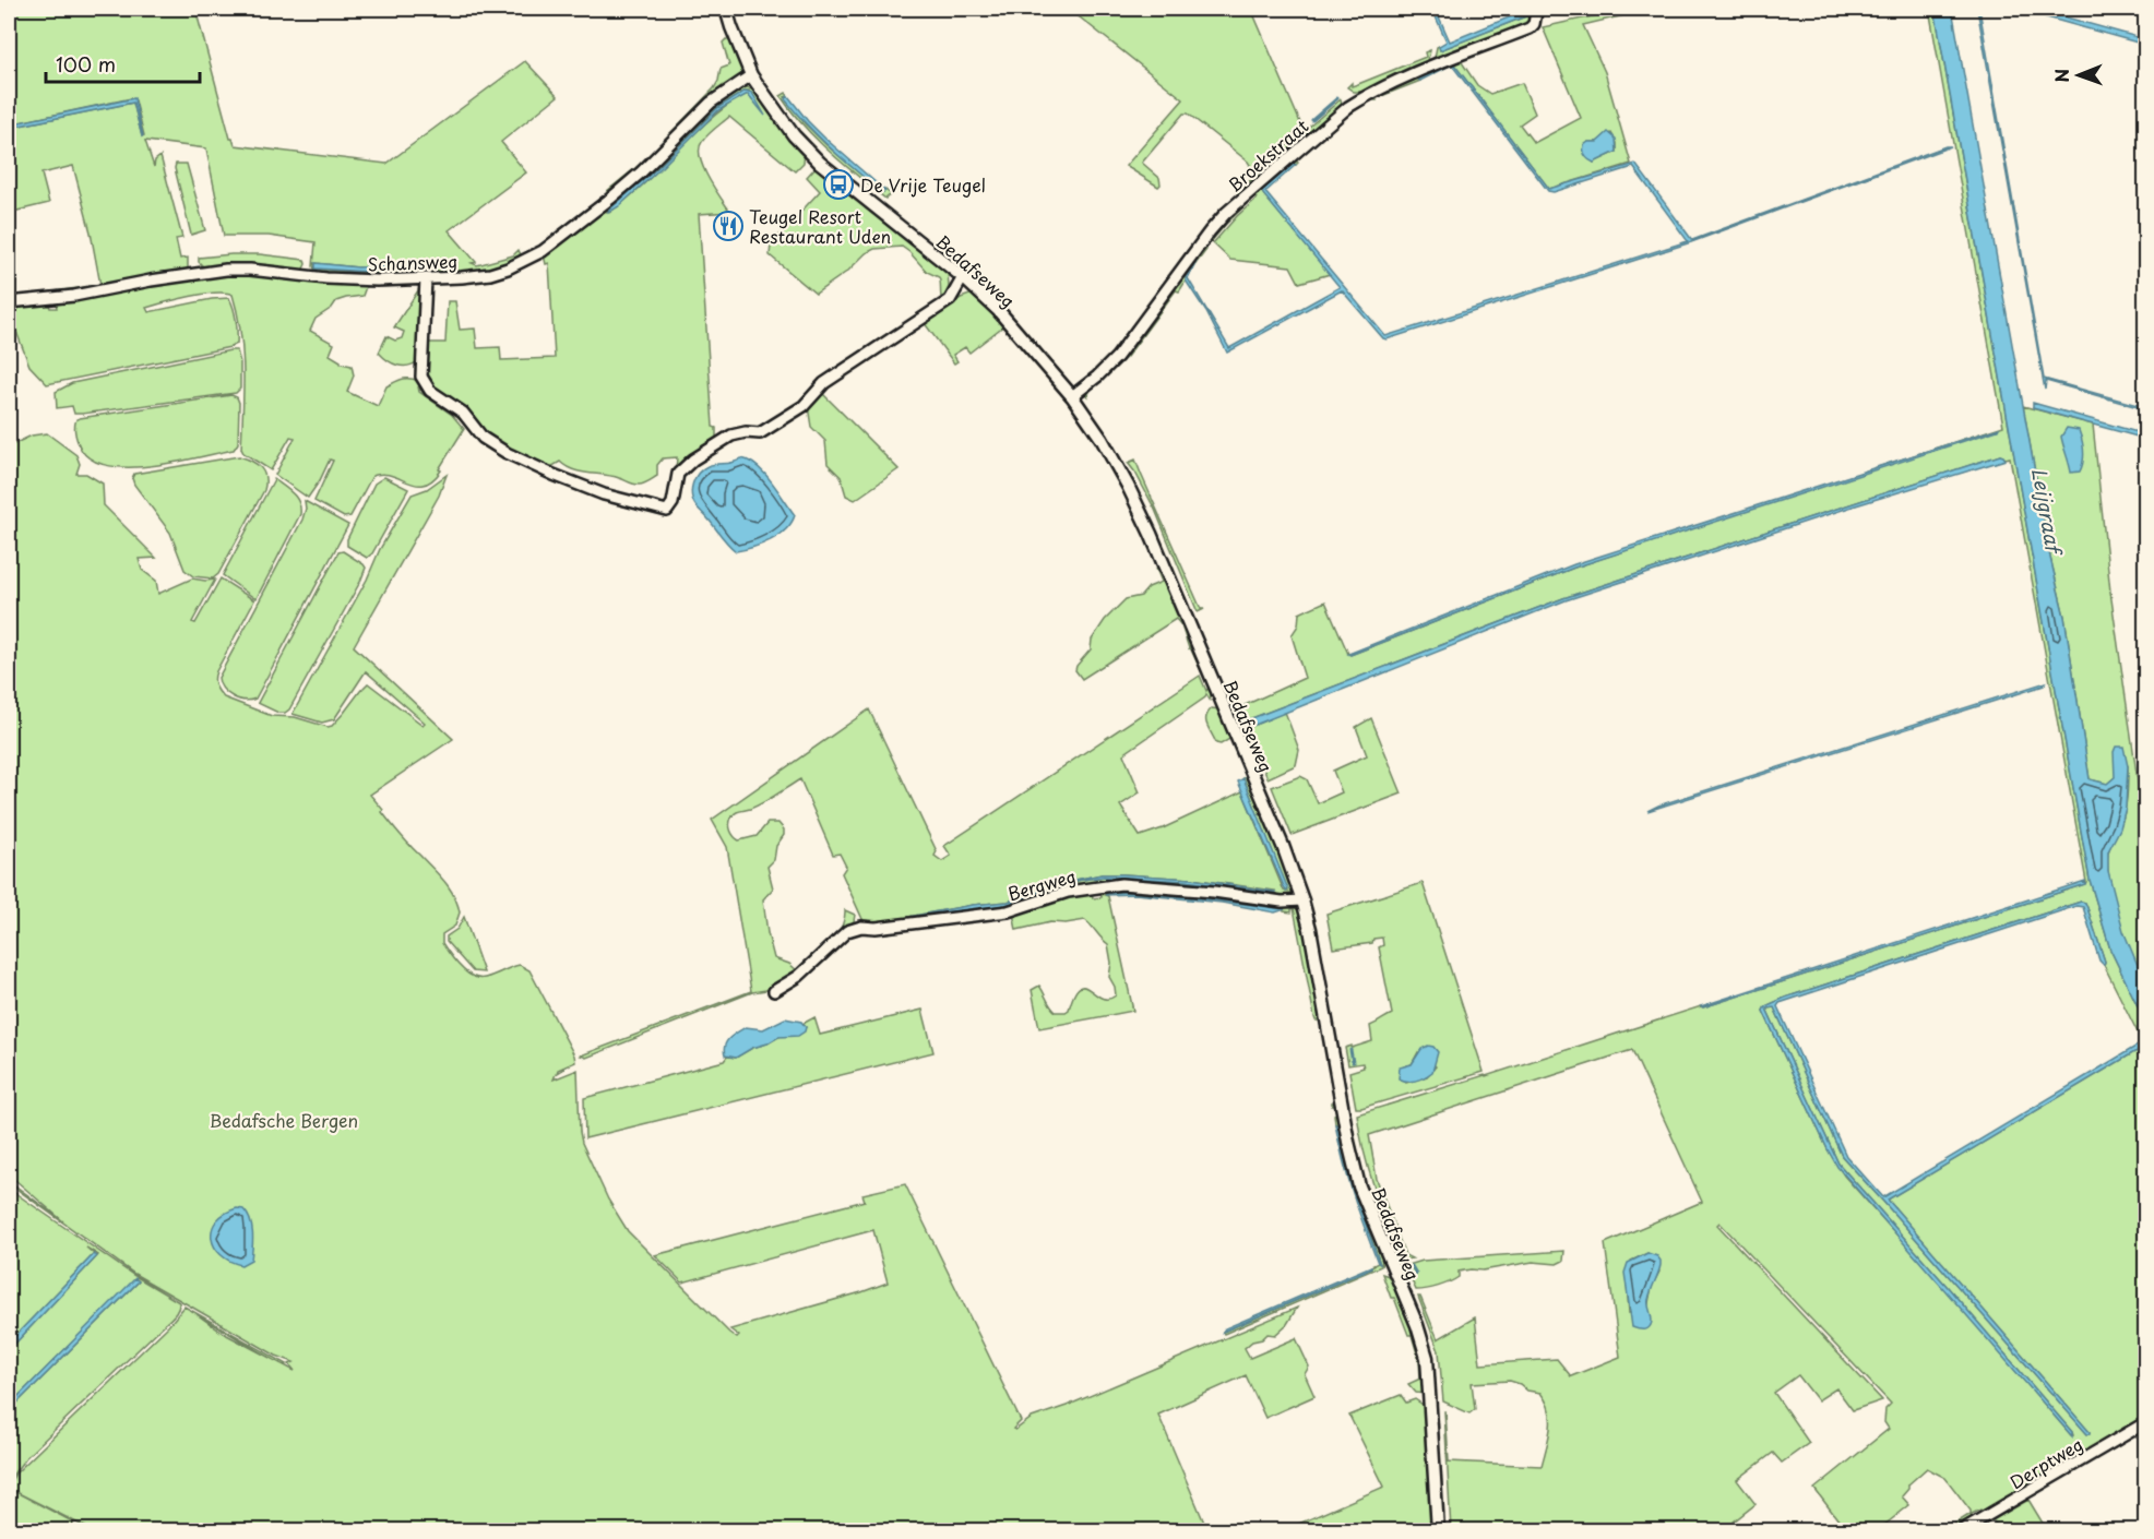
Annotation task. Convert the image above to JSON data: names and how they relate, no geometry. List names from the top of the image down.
{
  "streets": {
    "street": [
      "Broekstraat",
      "Schansweg",
      "Bedafseweg",
      "Bergweg",
      "Derptweg"
    ]
  },
  "crossings": [
    ["Broekstraat", "Bedafseweg"],
    ["Schansweg", "Bedafseweg"],
    ["Bedafseweg", "Bergweg"]
  ],
  "water": ["Leijgraaf"],
  "parks": ["Bedafsche Bergen"],
  "places": {
    "bus stop": ["De Vrije Teugel"],
    "restaurant": ["Teugel Resort Restaurant Uden"]
  },
  "scale_bar": "100 m",
  "north": "left"
}
